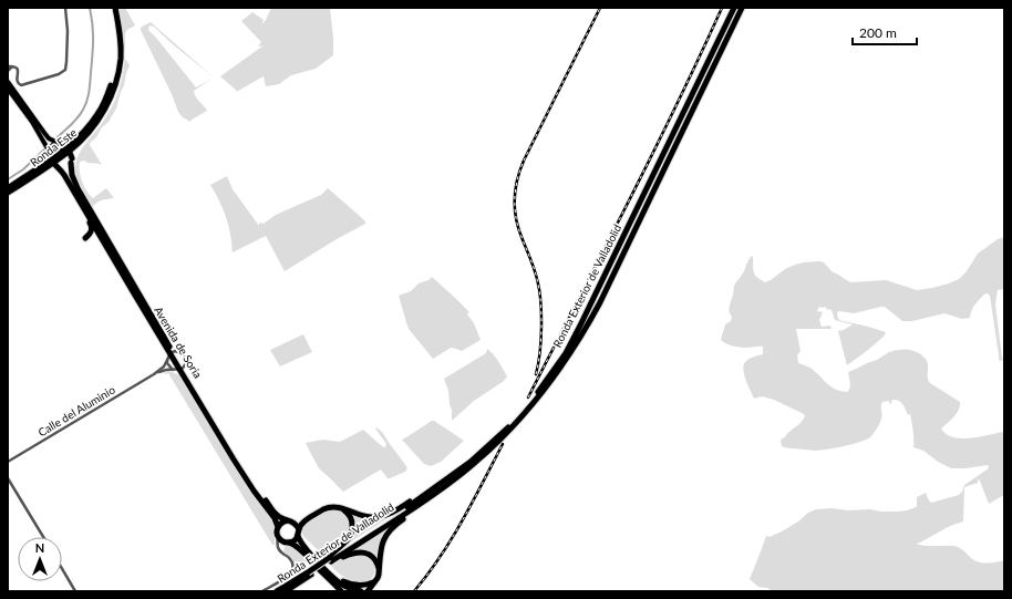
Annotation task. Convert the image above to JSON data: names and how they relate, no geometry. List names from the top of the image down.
{
  "streets": {
    "highway": ["Ronda Este", "Ronda Exterior de Valladolid", "Avenida de Soria"],
    "street": ["Calle del Aluminio"]
  },
  "crossings": [
    ["Ronda Este", "Avenida de Soria"],
    ["Avenida de Soria", "Calle del Aluminio"]
  ],
  "scale_bar": "200 m",
  "north": "top"
}
